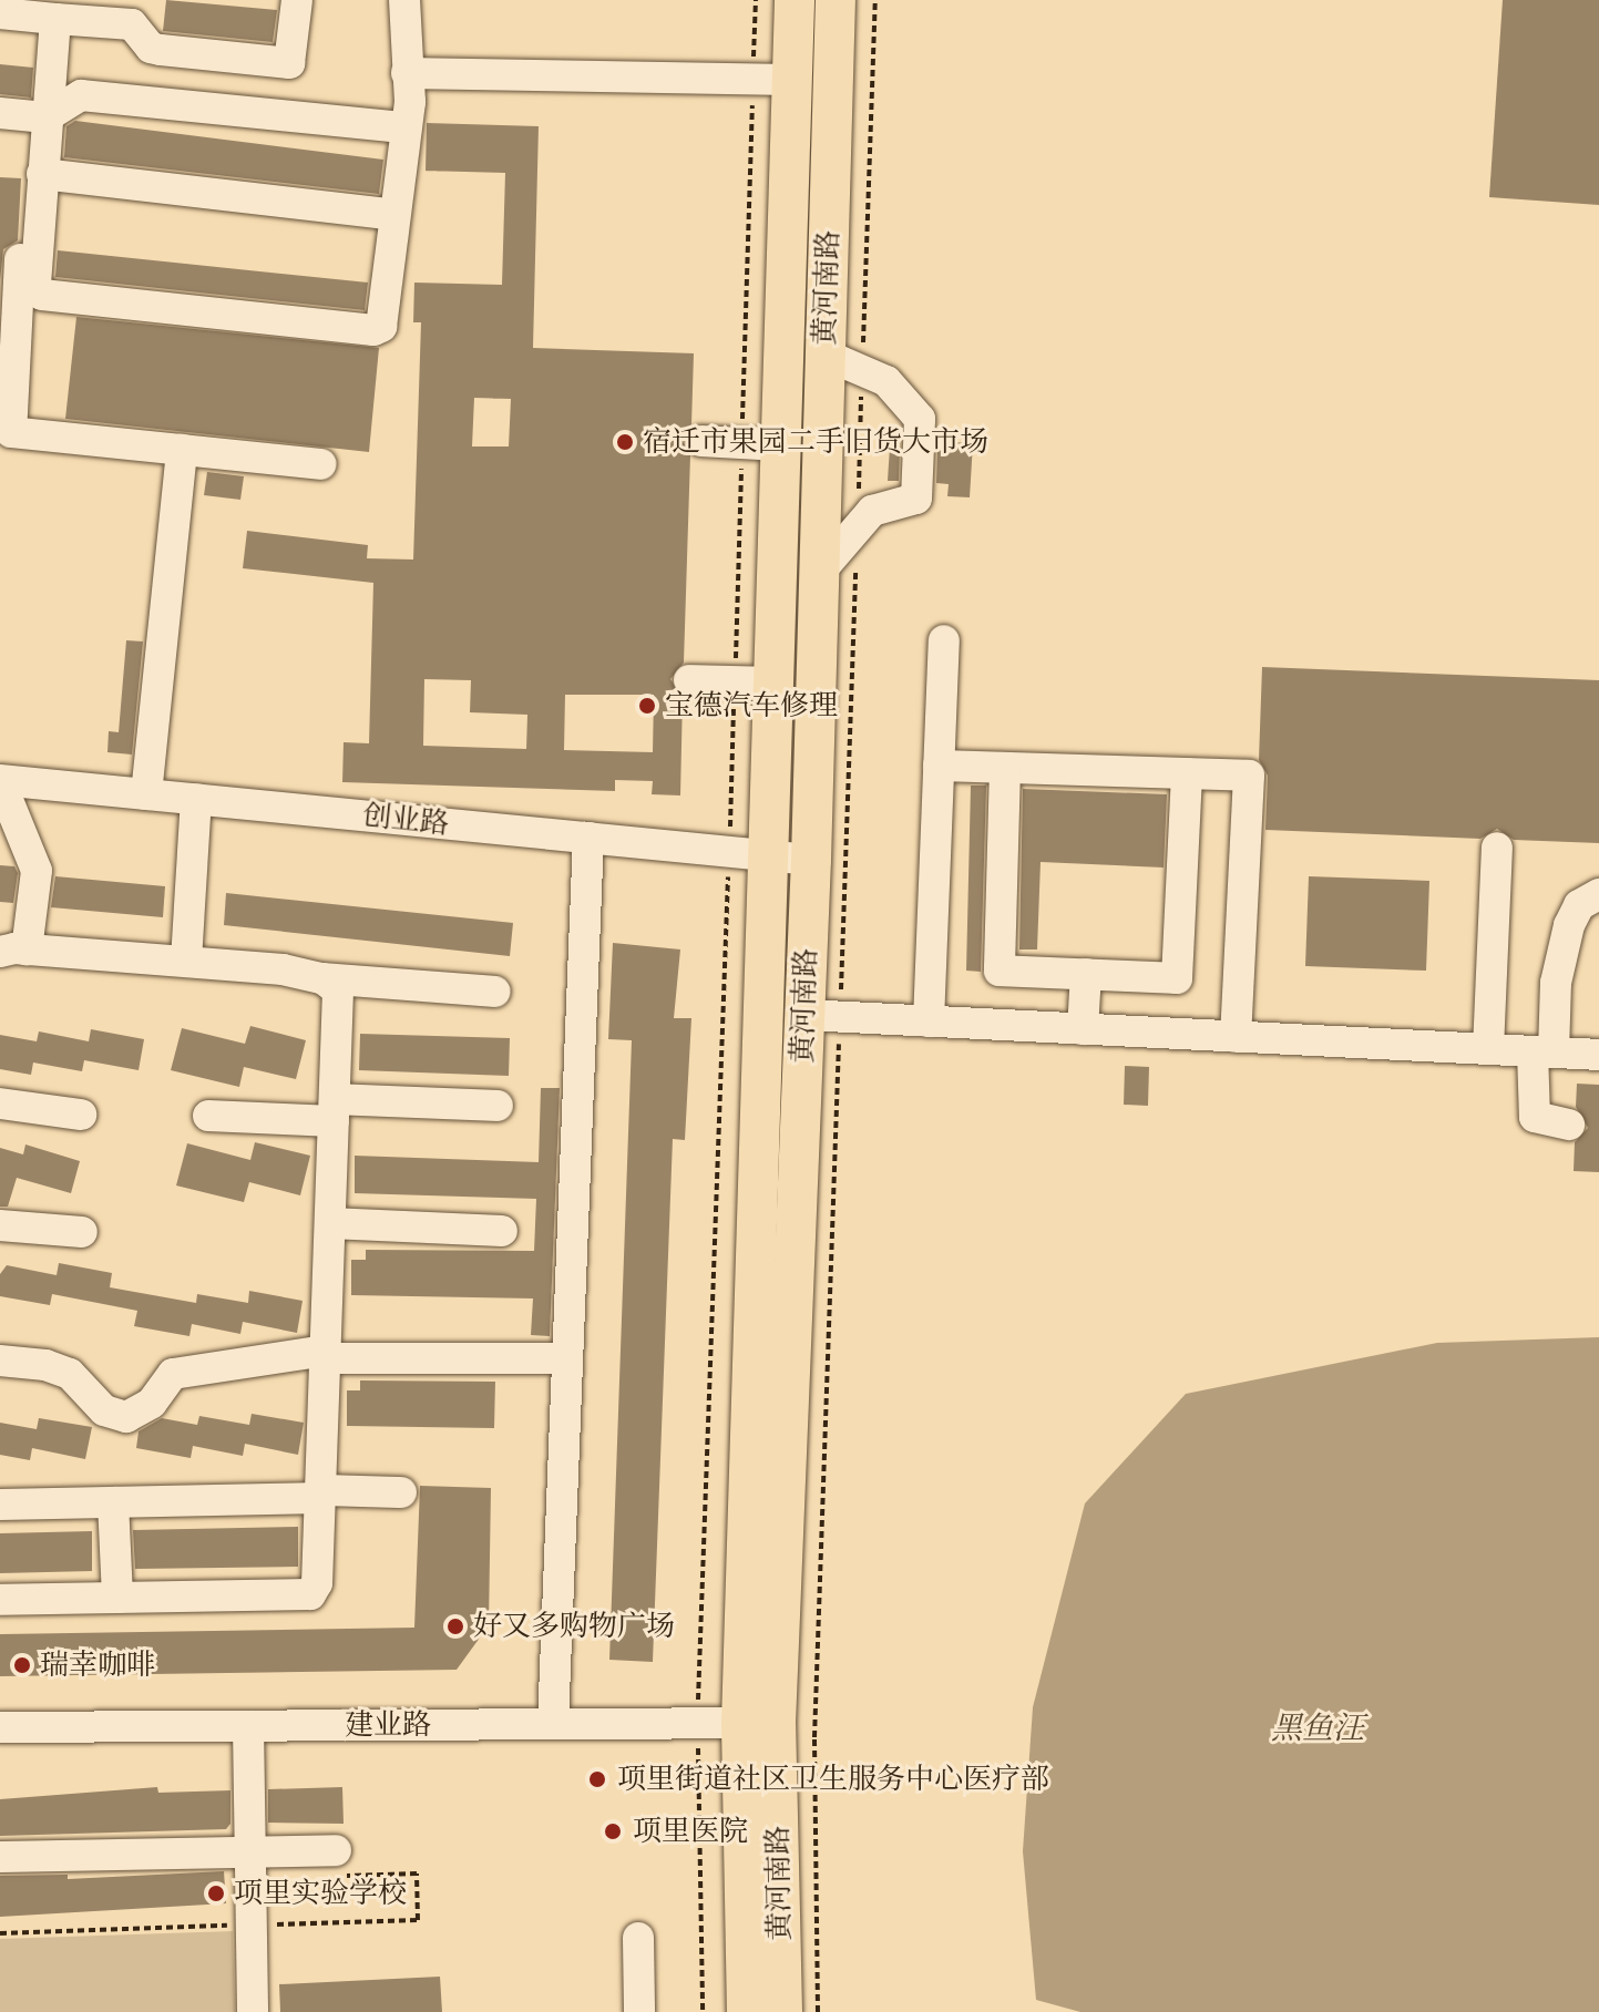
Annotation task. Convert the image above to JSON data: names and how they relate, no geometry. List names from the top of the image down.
{
  "streets": {
    "main road": ["黄河南路"],
    "street": ["创业路", "建业路"]
  },
  "crossings": [
    ["黄河南路", "创业路"],
    ["黄河南路", "建业路"]
  ],
  "water": ["黑鱼汪"],
  "places": [
    "宿迁市果园二手旧货大市场",
    "宝德汽车修理",
    "好又多购物广场",
    "瑞幸咖啡",
    "项里街道社区卫生服务中心医疗部",
    "项里医院",
    "项里实验学校"
  ]
}
